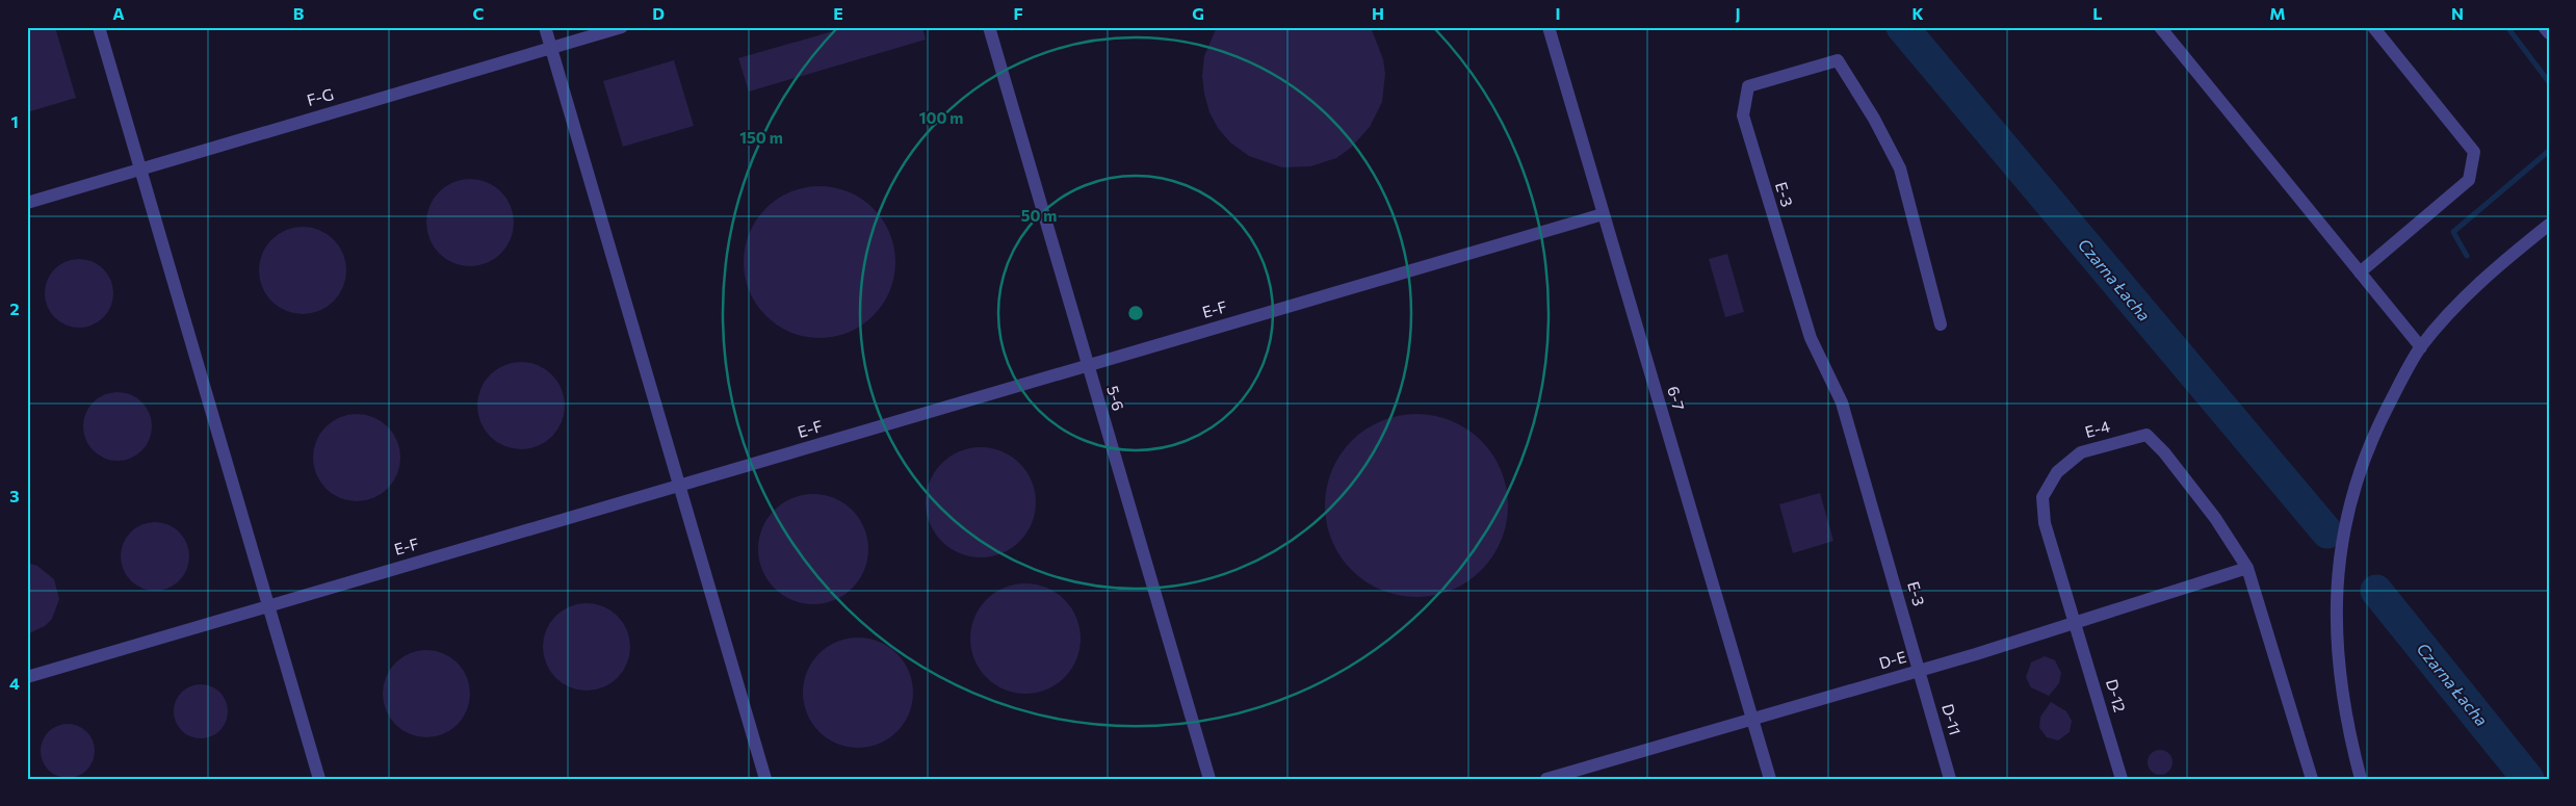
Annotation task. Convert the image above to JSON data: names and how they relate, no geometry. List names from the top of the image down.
{
  "streets": {
    "street": [
      "F-G",
      "E-3",
      "E-F",
      "5-6",
      "6-7",
      "E-4",
      "D-E",
      "D-12",
      "D-11"
    ]
  },
  "crossings": [
    ["E-3", "D-E"],
    ["E-3", "D-11"],
    ["E-F", "5-6"],
    ["E-F", "6-7"],
    ["6-7", "D-E"],
    ["E-4", "D-E"],
    ["E-4", "D-12"],
    ["D-E", "D-12"],
    ["D-E", "D-11"]
  ],
  "water": ["Czarna Łacha"],
  "grid": {
    "columns": [
      "A",
      "B",
      "C",
      "D",
      "E",
      "F",
      "G",
      "H",
      "I",
      "J",
      "K",
      "L",
      "M",
      "N"
    ],
    "rows": [
      "1",
      "2",
      "3",
      "4"
    ]
  },
  "rings": ["100 m", "150 m", "50 m"]
}
